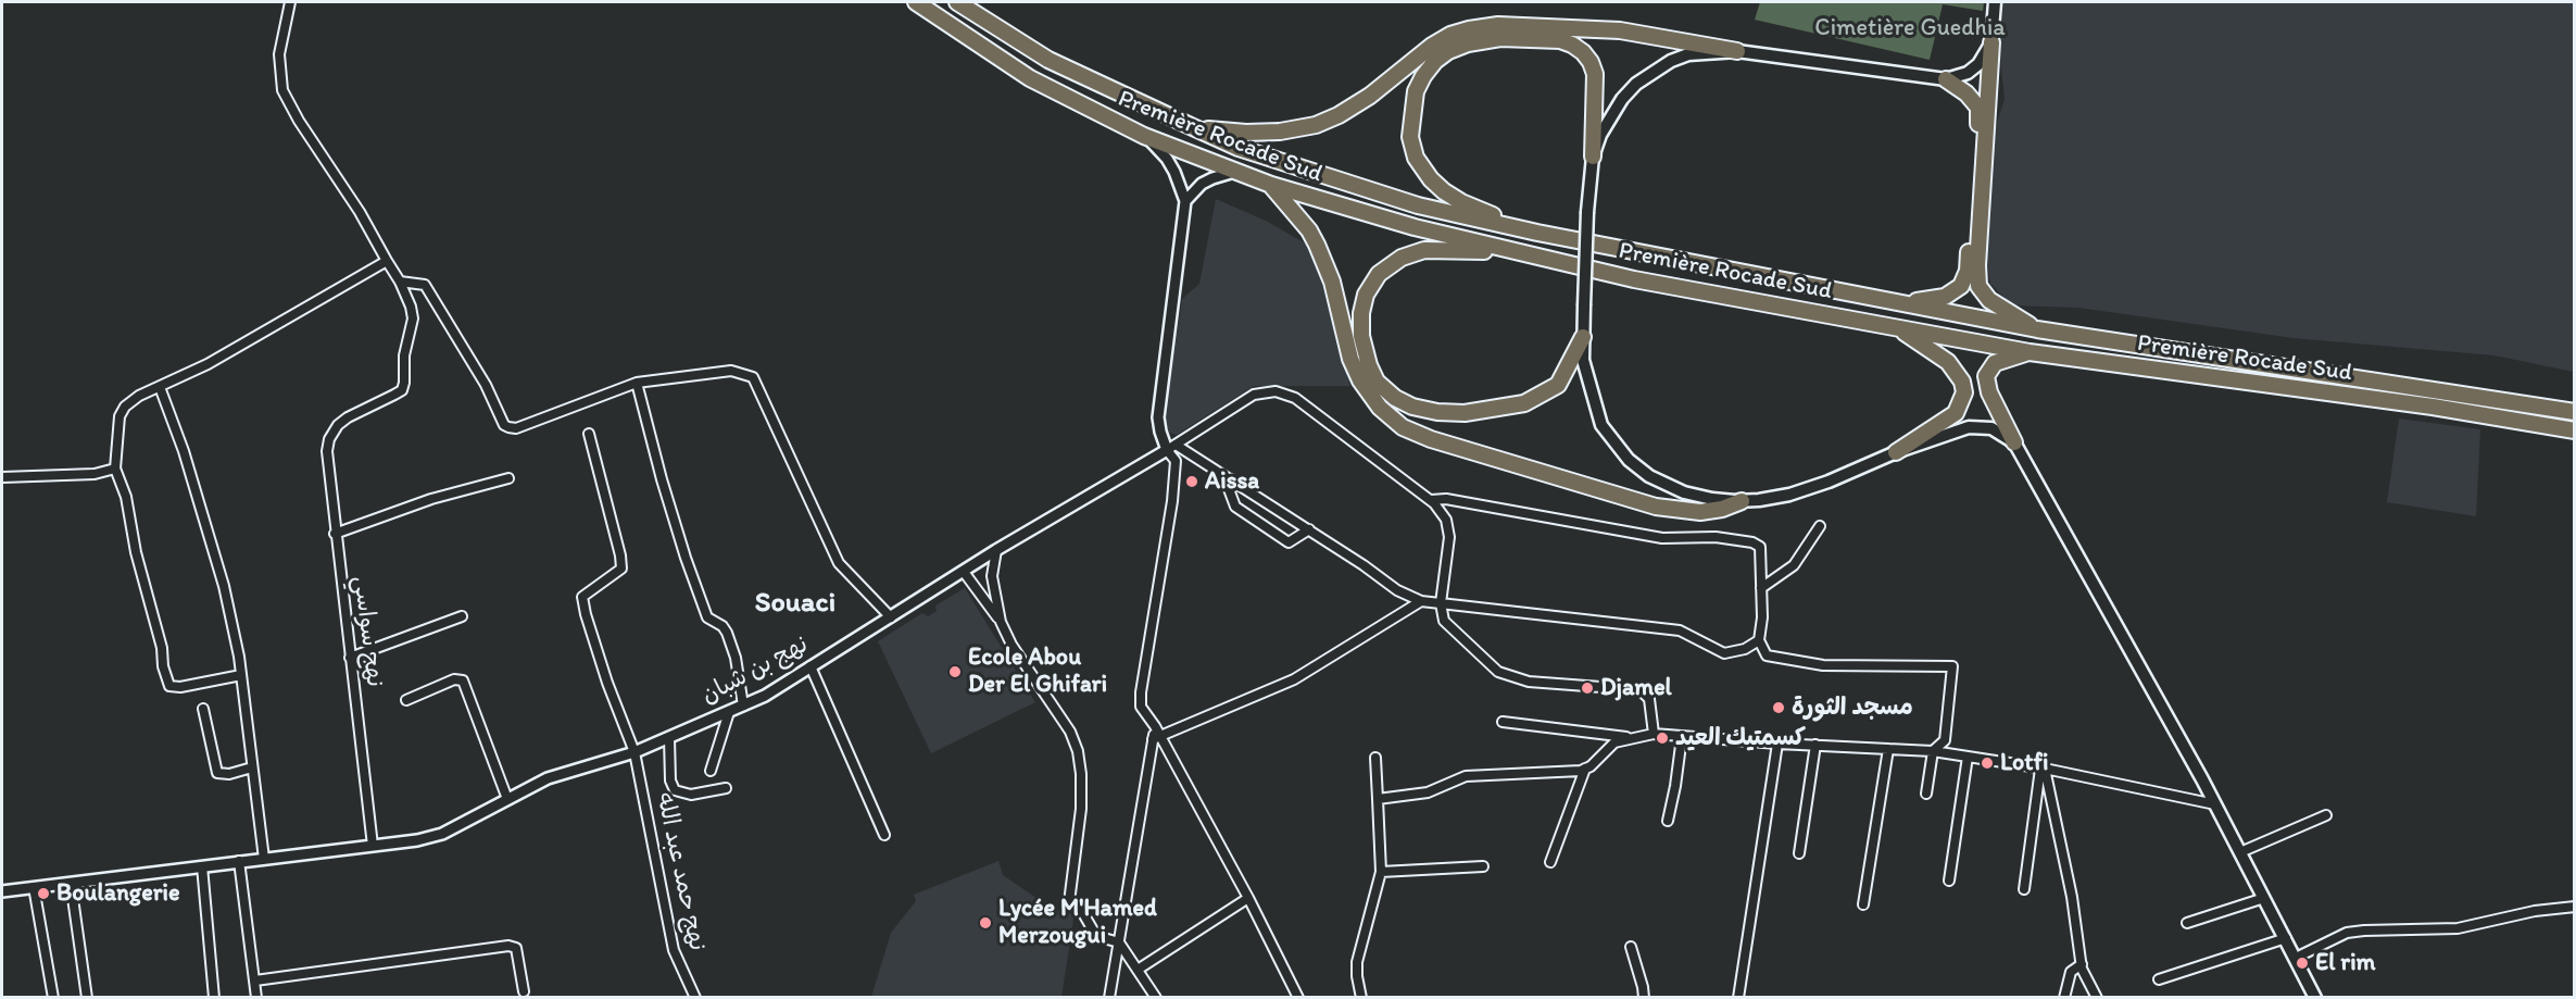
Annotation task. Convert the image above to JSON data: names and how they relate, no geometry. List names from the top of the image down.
{
  "streets": {
    "highway": ["Première Rocade Sud"],
    "street": ["نهج سواسي", "نهج بن شبان", "نهج حمد عبد الله"]
  },
  "crossings": [
    ["نهج سواسي", "نهج بن شبان"],
    ["نهج بن شبان", "نهج حمد عبد الله"]
  ],
  "districts": ["Souaci"],
  "parks": ["Cimetière Guedhia"],
  "places": [
    "Aissa",
    "Ecole Abou Der El Ghifari",
    "Djamel",
    "مسجد الثورة",
    "كسمتيك العيد",
    "Lotfi",
    "Boulangerie",
    "Lycée M'Hamed Merzougui",
    "El rim"
  ]
}
